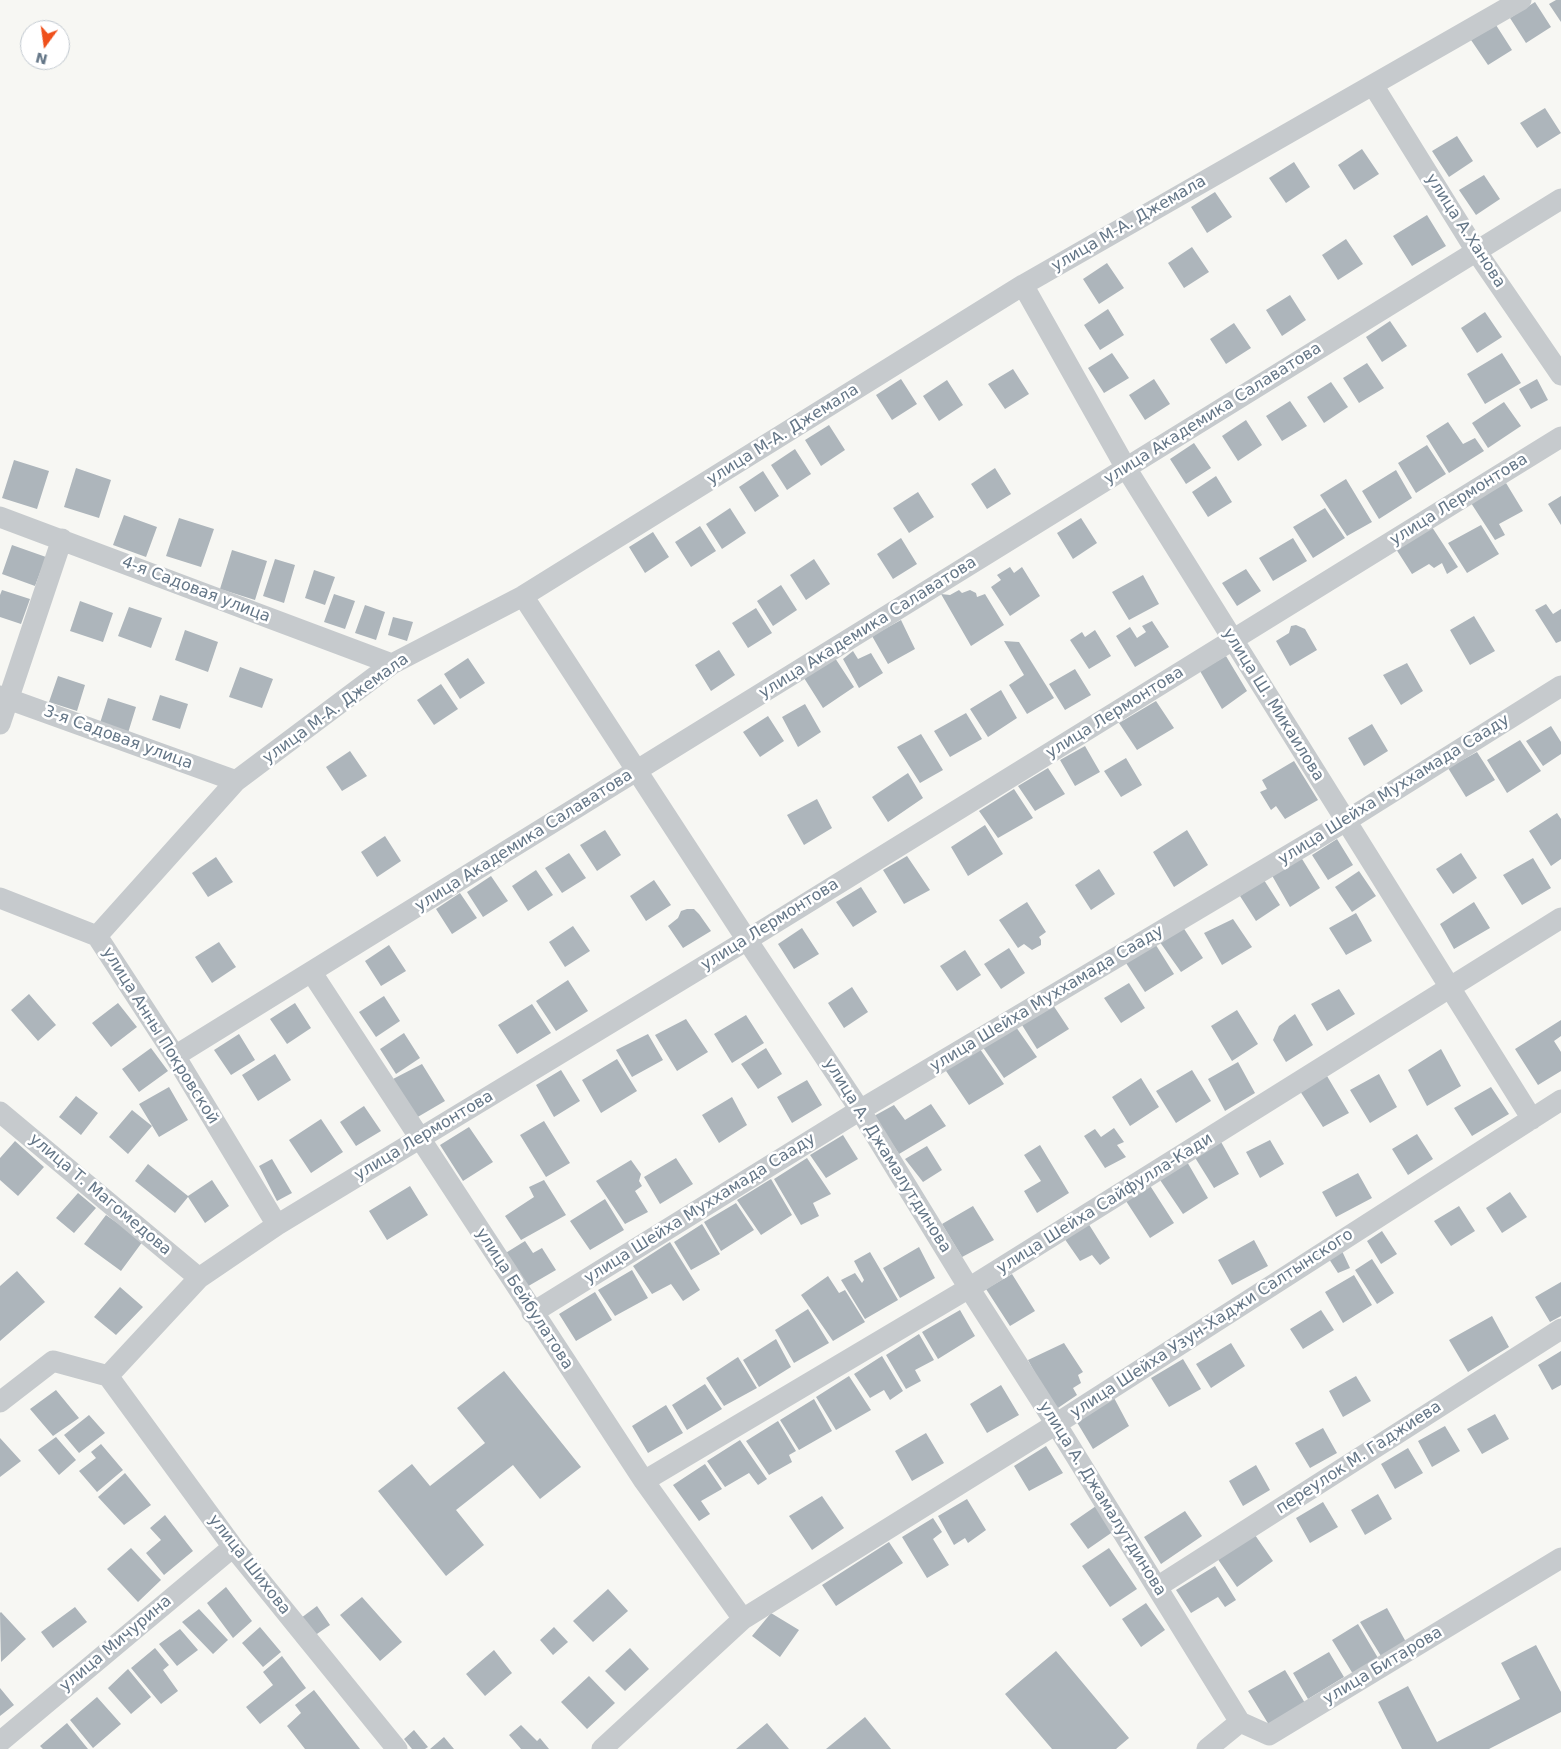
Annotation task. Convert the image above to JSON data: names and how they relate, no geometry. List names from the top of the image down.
{
  "streets": {
    "street": [
      "улица М-А. Джемала",
      "улица А.Ханова",
      "улица Академика Салаватова",
      "улица Лермонтова",
      "4-я Садовая улица",
      "улица Ш. Микаилова",
      "3-я Садовая улица",
      "улица Шейха Муххамада Сааду",
      "улица Анны Покровской",
      "улица А. Джамалутдинова",
      "улица Т. Магомедова",
      "улица Шейха Сайфулла-Кади",
      "улица Бейбулатова",
      "улица Шейха Узун-Хаджи Салтынского",
      "переулок М. Гаджиева",
      "улица Шихова",
      "улица Мичурина",
      "улица Битарова"
    ]
  },
  "crossings": [
    ["улица М-А. Джемала", "улица А.Ханова"],
    ["улица М-А. Джемала", "4-я Садовая улица"],
    ["улица М-А. Джемала", "улица Ш. Микаилова"],
    ["улица М-А. Джемала", "3-я Садовая улица"],
    ["улица М-А. Джемала", "улица Анны Покровской"],
    ["улица М-А. Джемала", "улица А. Джамалутдинова"],
    ["улица А.Ханова", "улица Академика Салаватова"],
    ["улица Академика Салаватова", "улица Ш. Микаилова"],
    ["улица Академика Салаватова", "улица Анны Покровской"],
    ["улица Академика Салаватова", "улица А. Джамалутдинова"],
    ["улица Академика Салаватова", "улица Бейбулатова"],
    ["улица Лермонтова", "улица Ш. Микаилова"],
    ["улица Лермонтова", "улица Анны Покровской"],
    ["улица Лермонтова", "улица А. Джамалутдинова"],
    ["улица Лермонтова", "улица Т. Магомедова"],
    ["улица Лермонтова", "улица Бейбулатова"],
    ["улица Лермонтова", "улица Шихова"],
    ["улица Ш. Микаилова", "улица Шейха Муххамада Сааду"],
    ["улица Ш. Микаилова", "улица Шейха Сайфулла-Кади"],
    ["улица Ш. Микаилова", "улица Шейха Узун-Хаджи Салтынского"],
    ["улица Шейха Муххамада Сааду", "улица А. Джамалутдинова"],
    ["улица Шейха Муххамада Сааду", "улица Бейбулатова"],
    ["улица А. Джамалутдинова", "улица Шейха Сайфулла-Кади"],
    ["улица А. Джамалутдинова", "улица Шейха Узун-Хаджи Салтынского"],
    ["улица А. Джамалутдинова", "переулок М. Гаджиева"],
    ["улица А. Джамалутдинова", "улица Битарова"],
    ["улица Шейха Сайфулла-Кади", "улица Бейбулатова"],
    ["улица Бейбулатова", "улица Шейха Узун-Хаджи Салтынского"],
    ["улица Шихова", "улица Мичурина"]
  ],
  "north": "bottom"
}
